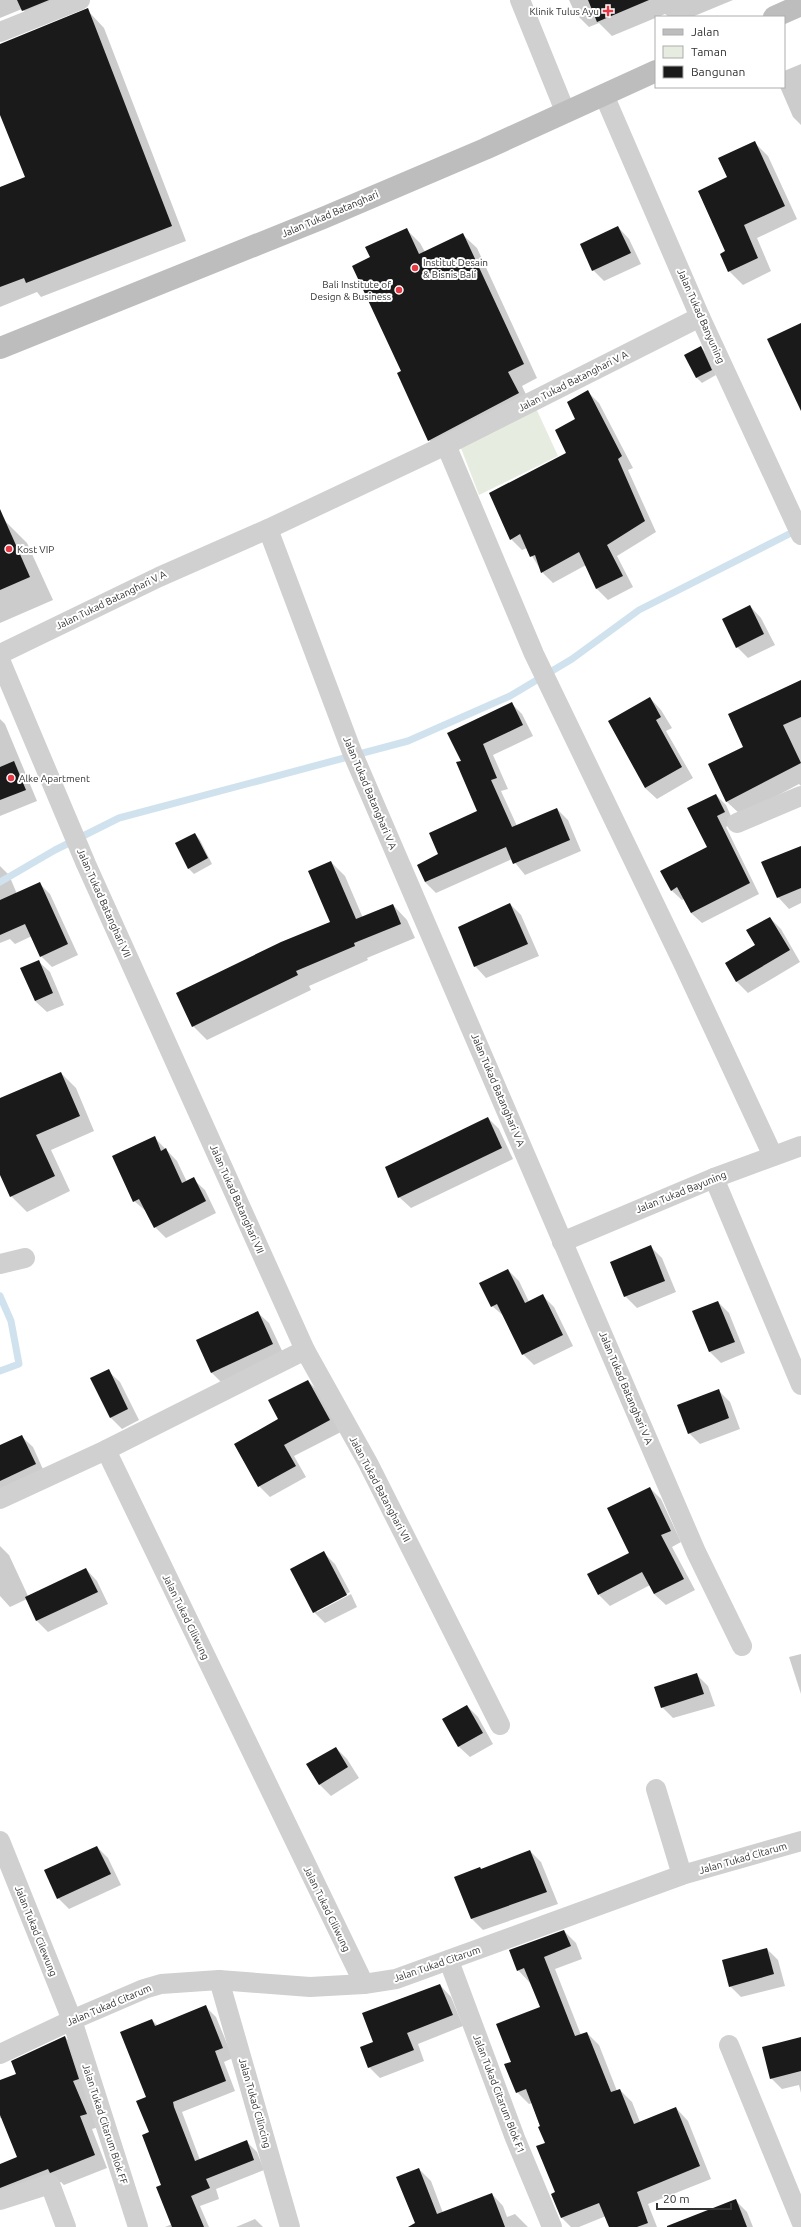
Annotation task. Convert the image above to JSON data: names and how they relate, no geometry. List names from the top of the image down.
{
  "streets": {
    "street": [
      "Jalan Tukad Batanghari",
      "Jalan Tukad Banyuning",
      "Jalan Tukad Batanghari V A",
      "Jalan Tukad Batanghari VII",
      "Jalan Tukad Bayuning",
      "Jalan Tukad Ciliwung",
      "Jalan Tukad Citarum",
      "Jalan Tukad Cilewung",
      "Jalan Tukad Citarum Blok F1",
      "Jalan Tukad Cilincing",
      "Jalan Tukad Citarum Blok FF"
    ]
  },
  "crossings": [
    ["Jalan Tukad Batanghari", "Jalan Tukad Banyuning"],
    ["Jalan Tukad Banyuning", "Jalan Tukad Batanghari V A"],
    ["Jalan Tukad Batanghari V A", "Jalan Tukad Bayuning"],
    ["Jalan Tukad Ciliwung", "Jalan Tukad Citarum"],
    ["Jalan Tukad Citarum", "Jalan Tukad Cilewung"],
    ["Jalan Tukad Citarum", "Jalan Tukad Citarum Blok F1"],
    ["Jalan Tukad Citarum", "Jalan Tukad Cilincing"],
    ["Jalan Tukad Citarum", "Jalan Tukad Citarum Blok FF"],
    ["Jalan Tukad Cilewung", "Jalan Tukad Citarum Blok FF"]
  ],
  "places": {
    "health": ["Klinik Tulus Ayu"],
    "other": [
      "Institut Desain & Bisnis Bali",
      "Bali Institute of Design & Business",
      "Kost VIP",
      "Alke Apartment"
    ]
  },
  "legend": ["Jalan", "Taman", "Bangunan"],
  "scale_bar": "20 m"
}
